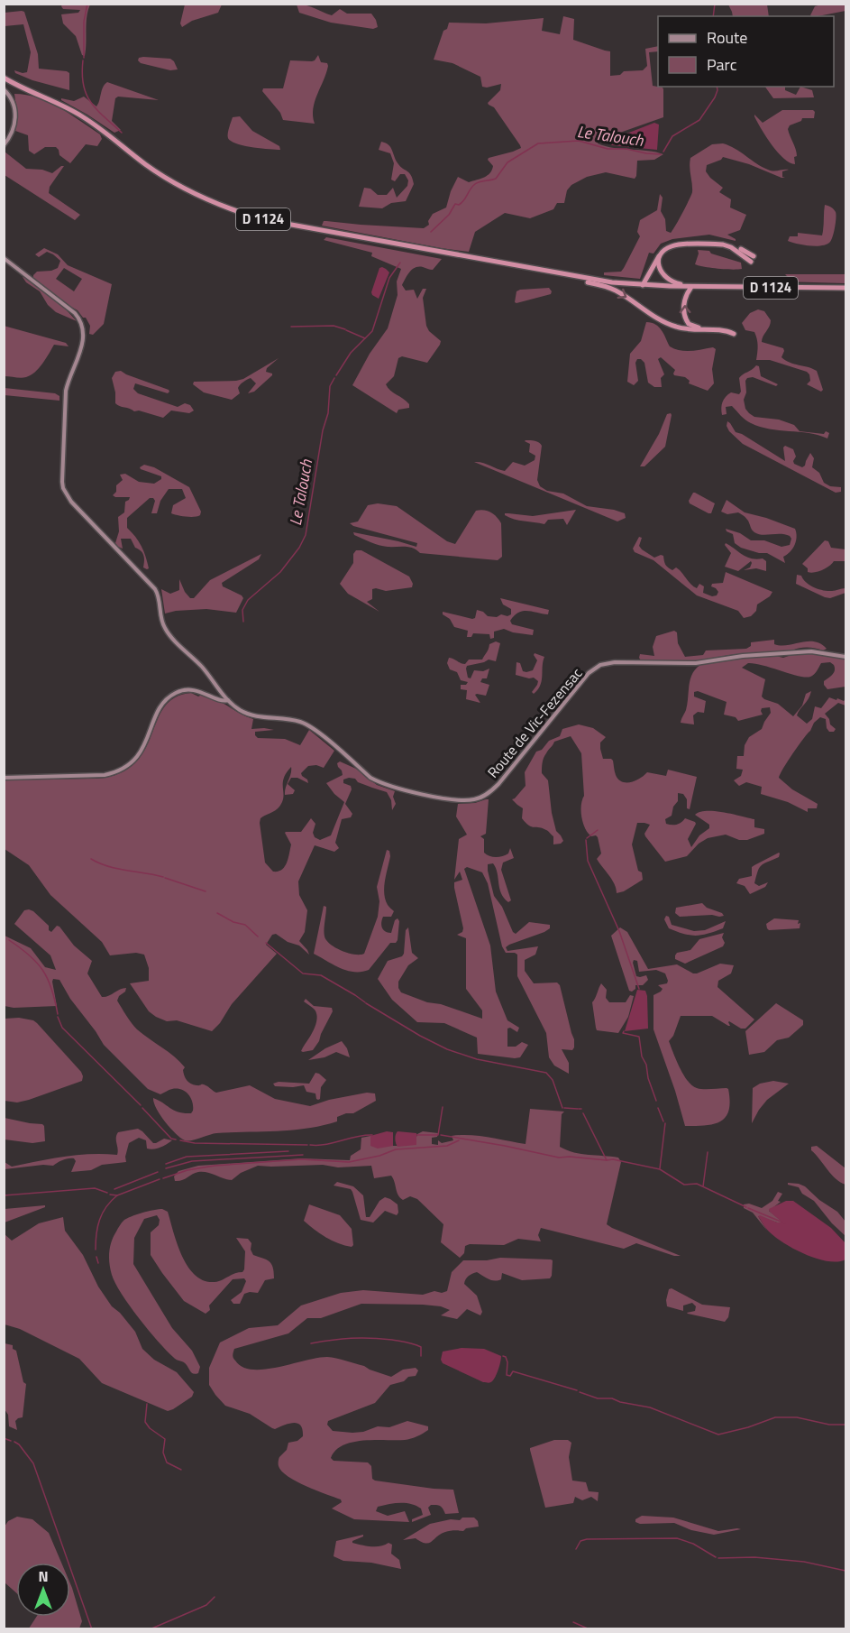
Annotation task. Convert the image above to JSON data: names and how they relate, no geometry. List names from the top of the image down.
{
  "streets": {
    "highway": ["D 1124"],
    "main road": ["Route de Vic-Fezensac"]
  },
  "water": ["Le Talouch"],
  "legend": ["Route", "Parc"],
  "north": "top"
}
